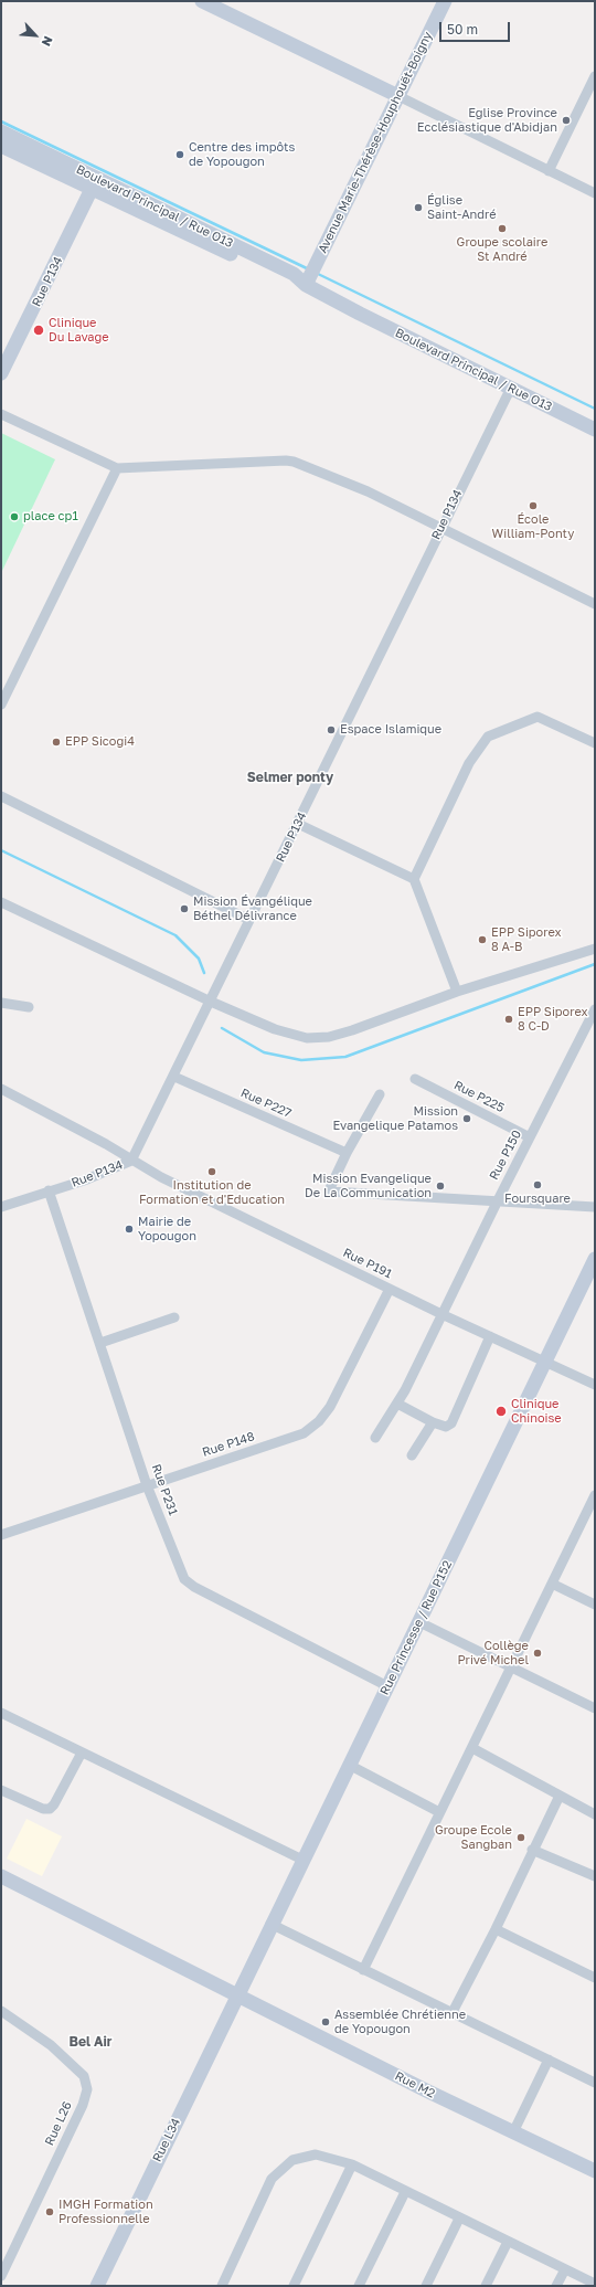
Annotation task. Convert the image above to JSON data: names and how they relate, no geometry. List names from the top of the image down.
{
  "streets": {
    "street": [
      "Avenue Marie-Thérèse-Houphouët-Boigny",
      "Boulevard Principal / Rue O13",
      "Rue P134",
      "Rue P225",
      "Rue P227",
      "Rue P150",
      "Rue P191",
      "Rue P148",
      "Rue P231",
      "Rue Princesse / Rue P152",
      "Rue M2",
      "Rue L26",
      "Rue L34"
    ]
  },
  "crossings": [
    ["Avenue Marie-Thérèse-Houphouët-Boigny", "Boulevard Principal / Rue O13"],
    ["Boulevard Principal / Rue O13", "Rue P134"],
    ["Rue P134", "Rue P227"],
    ["Rue P134", "Rue P191"],
    ["Rue P134", "Rue P231"],
    ["Rue P225", "Rue P150"],
    ["Rue P150", "Rue P191"],
    ["Rue P191", "Rue P148"],
    ["Rue P191", "Rue Princesse / Rue P152"],
    ["Rue P148", "Rue P231"],
    ["Rue P231", "Rue Princesse / Rue P152"],
    ["Rue Princesse / Rue P152", "Rue M2"],
    ["Rue Princesse / Rue P152", "Rue L34"],
    ["Rue M2", "Rue L34"]
  ],
  "districts": ["Selmer ponty", "Bel Air"],
  "places": [
    "Eglise Province Ecclésiastique d'Abidjan",
    "Centre des impôts de Yopougon",
    "Église Saint-André",
    "Groupe scolaire St André",
    "Clinique Du Lavage",
    "École William-Ponty",
    "place cp1",
    "Espace Islamique",
    "EPP Sicogi4",
    "Mission Évangélique Béthel Délivrance",
    "EPP Siporex 8 A-B",
    "EPP Siporex 8 C-D",
    "Mission Evangelique Patamos",
    "Institution de Formation et d'Education",
    "Foursquare",
    "Mission Evangelique De La Communication",
    "Mairie de Yopougon",
    "Clinique Chinoise",
    "Collège Privé Michel",
    "Groupe Ecole Sangban",
    "Assemblée Chrétienne de Yopougon",
    "IMGH Formation Professionnelle"
  ],
  "scale_bar": "50 m",
  "north": "bottom right"
}
